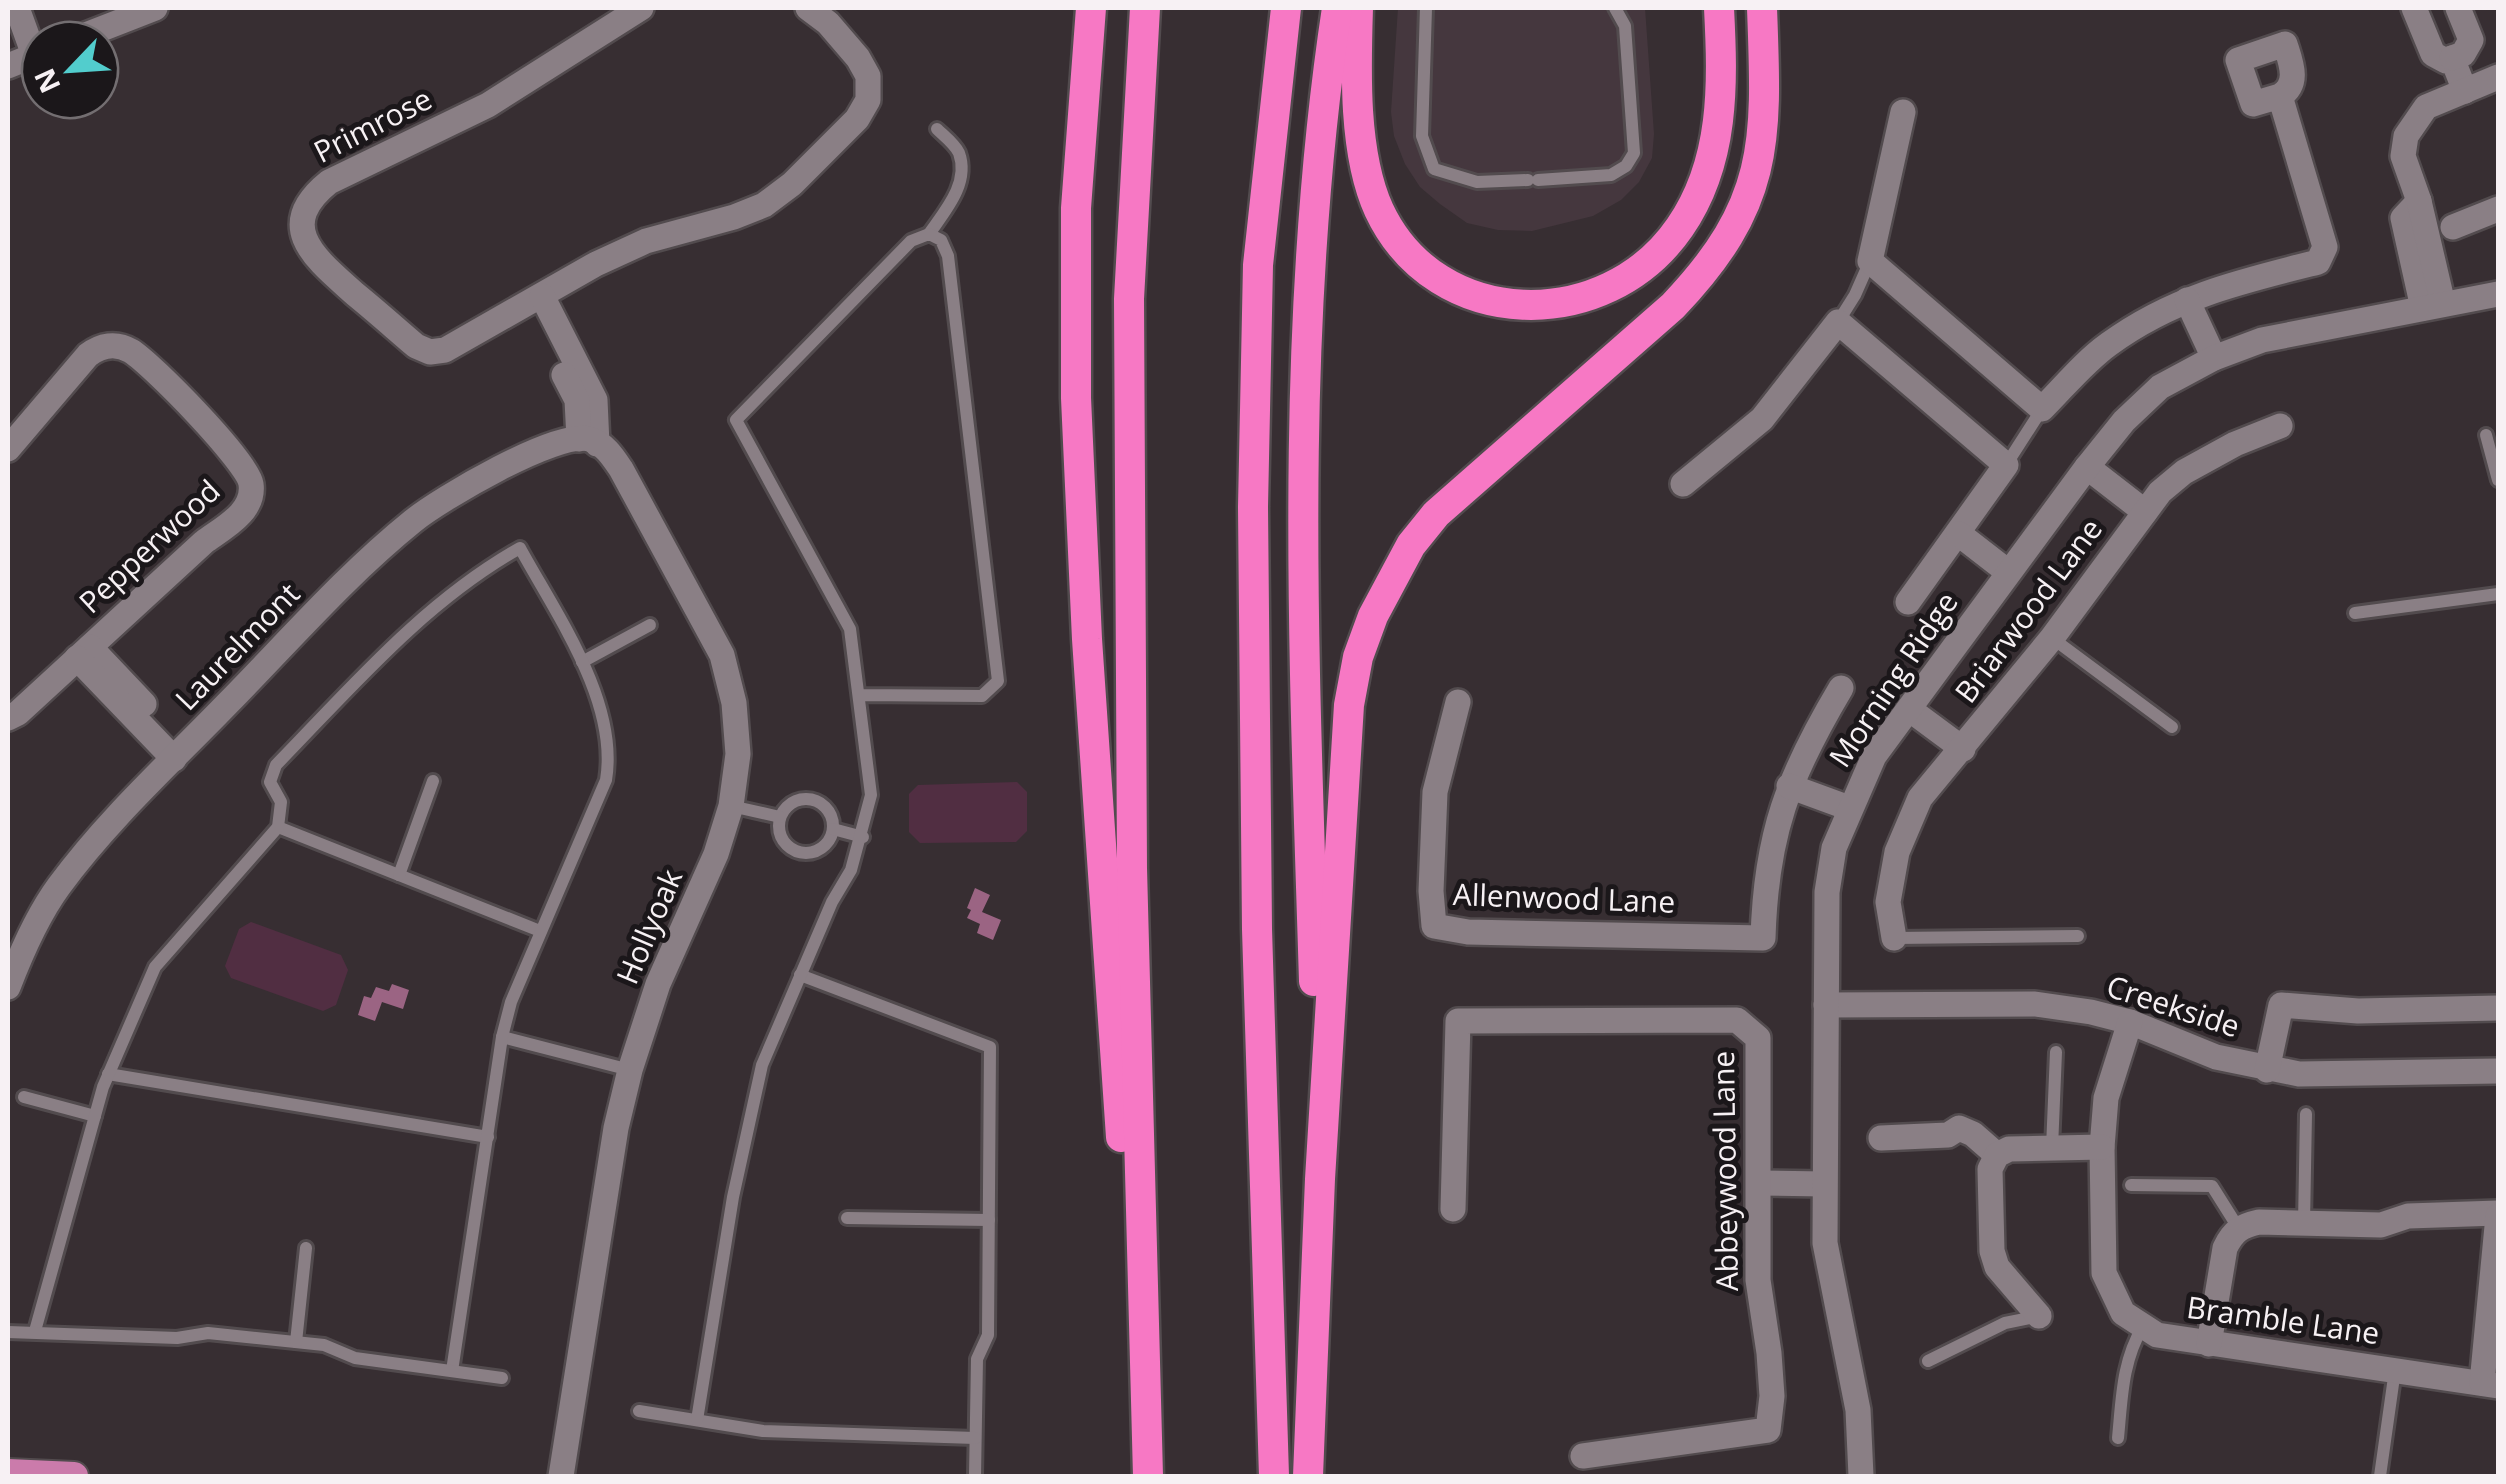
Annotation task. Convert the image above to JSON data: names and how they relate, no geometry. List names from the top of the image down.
{
  "streets": {
    "street": [
      "Primrose",
      "Pepperwood",
      "Briarwood Lane",
      "Laurelmont",
      "Morning Ridge",
      "Allenwood Lane",
      "Hollyoak",
      "Creekside",
      "Abbeywood Lane",
      "Bramble Lane"
    ]
  },
  "crossings": [
    ["Pepperwood", "Laurelmont"],
    ["Briarwood Lane", "Morning Ridge"],
    ["Laurelmont", "Hollyoak"],
    ["Morning Ridge", "Creekside"],
    ["Creekside", "Bramble Lane"]
  ],
  "north": "bottom left"
}
